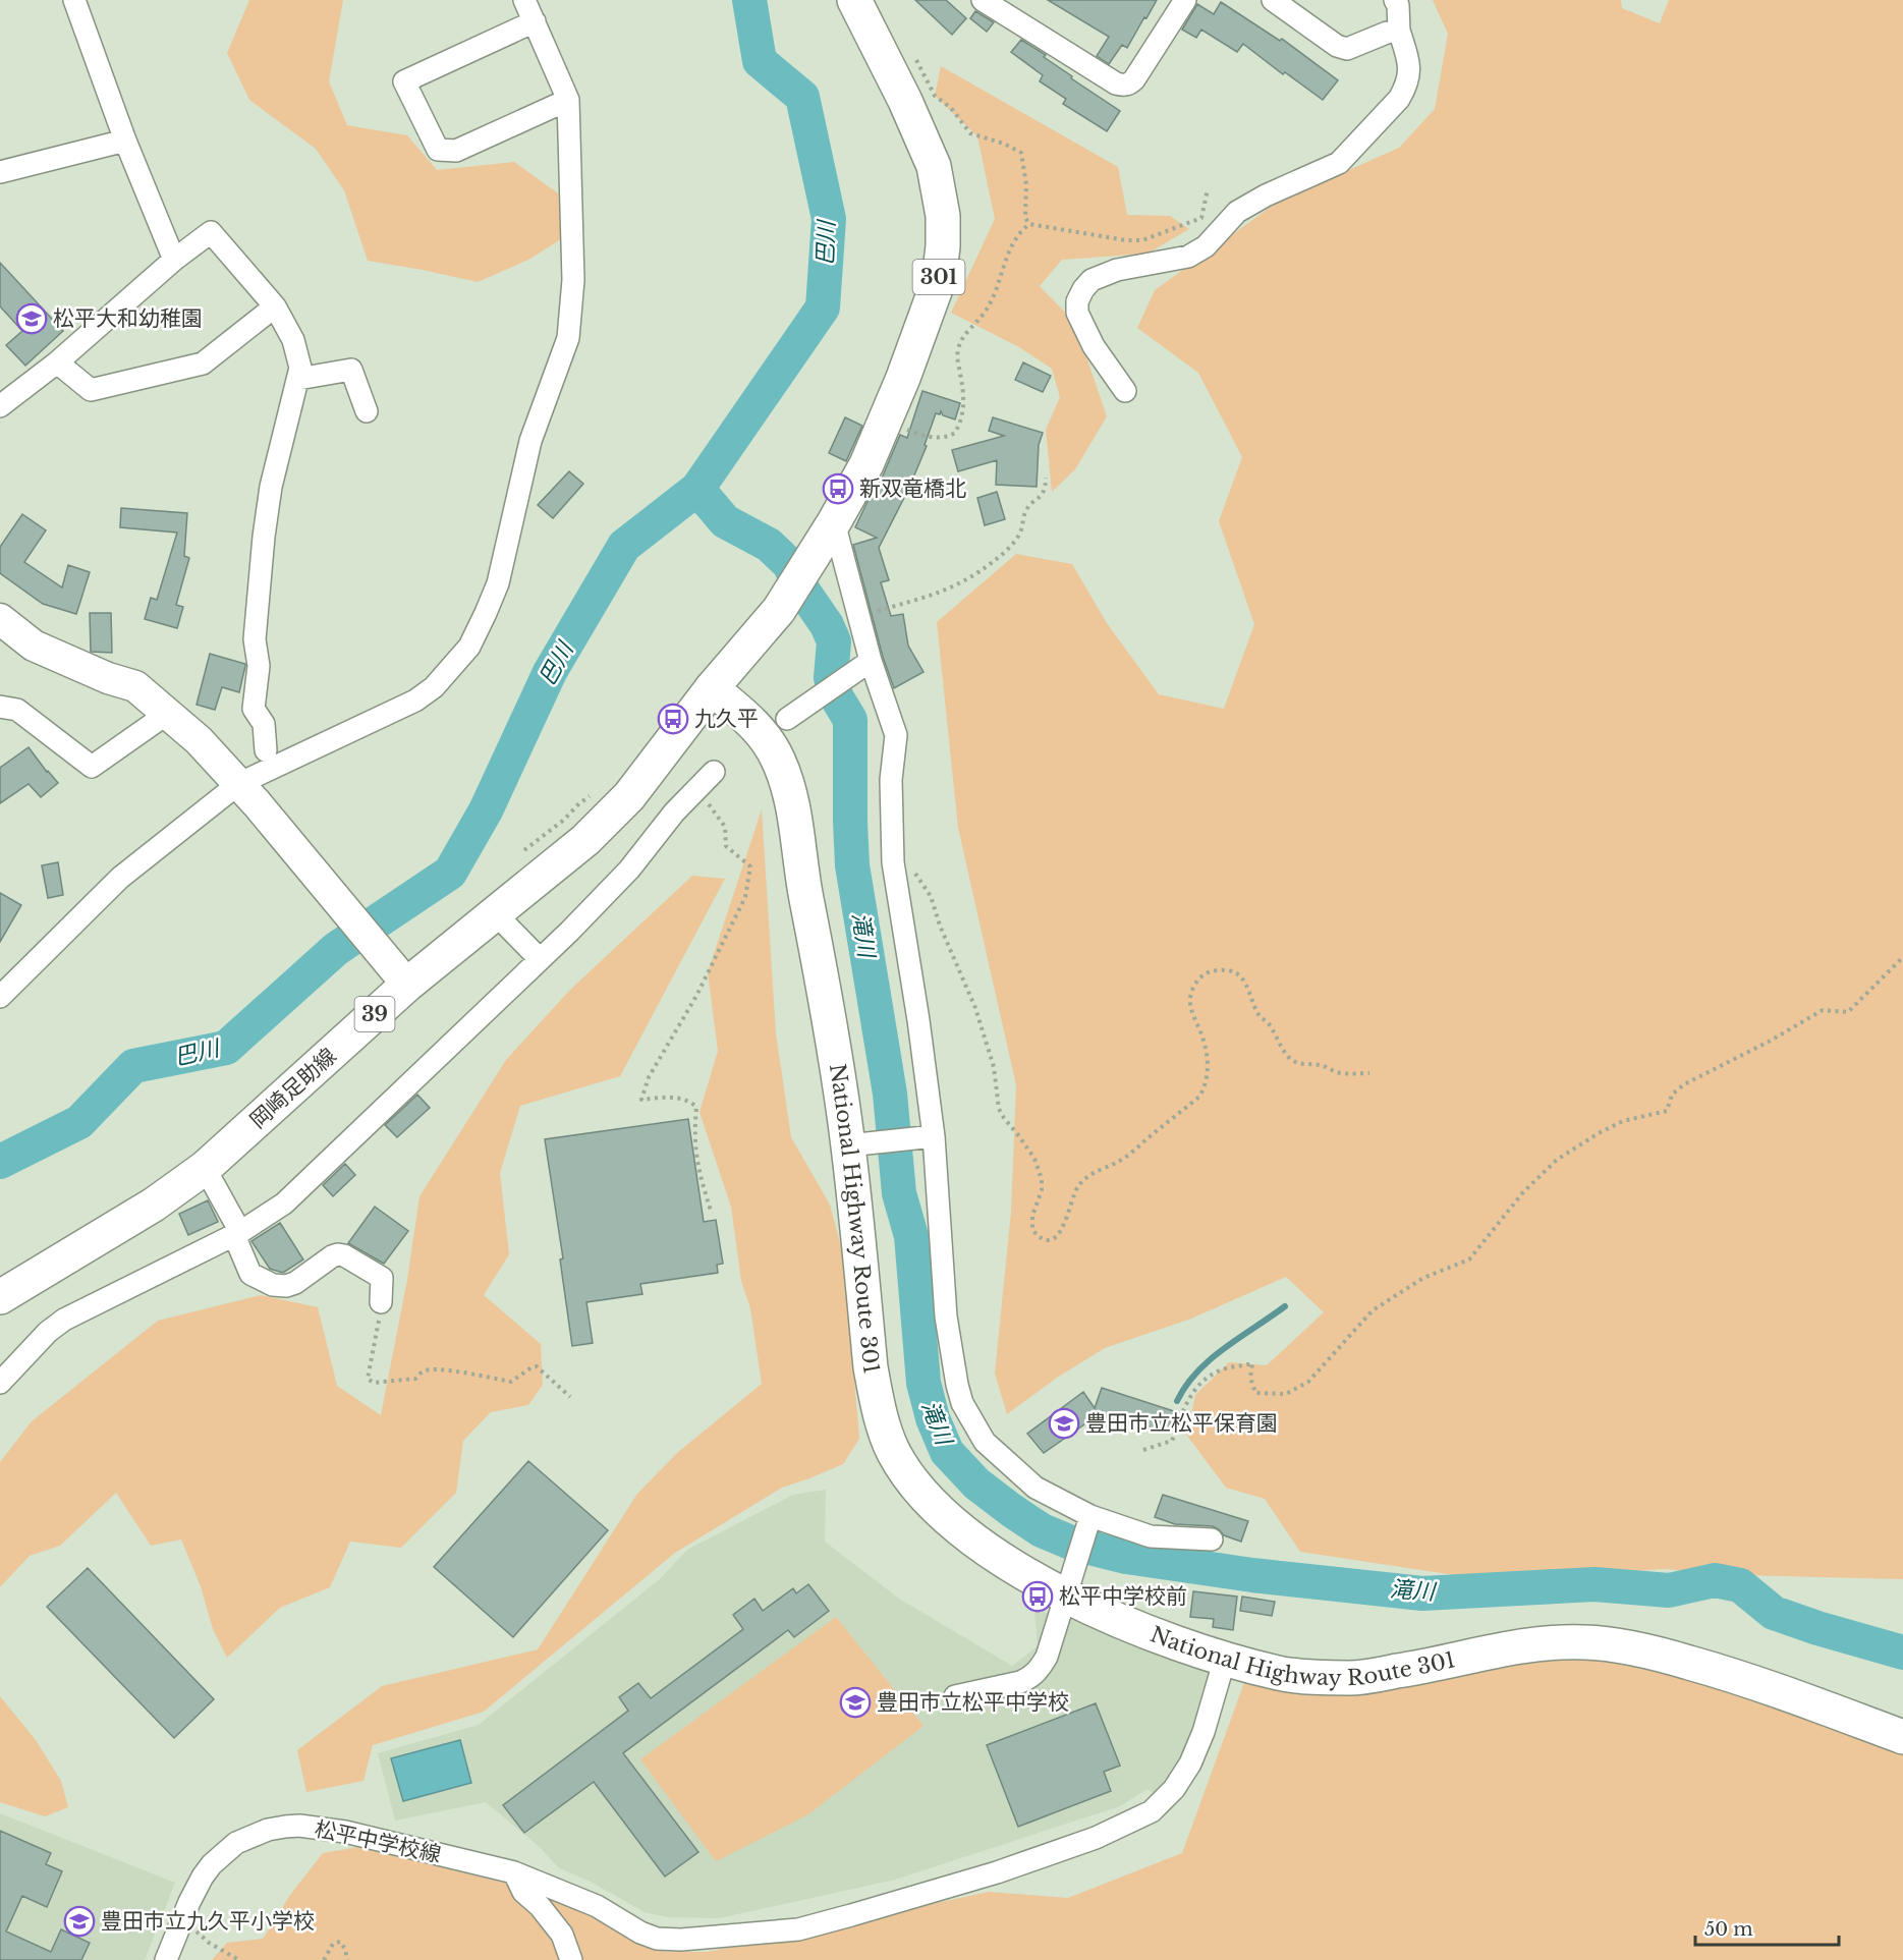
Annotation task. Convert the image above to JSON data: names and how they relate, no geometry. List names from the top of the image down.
{
  "streets": {
    "main road": [
      "301",
      "39",
      "岡崎足助線",
      "National Highway Route 301"
    ],
    "street": ["松平中学校線"]
  },
  "crossings": [
    ["301", "岡崎足助線"],
    ["301", "National Highway Route 301"],
    ["岡崎足助線", "National Highway Route 301"],
    ["National Highway Route 301", "松平中学校線"]
  ],
  "water": ["巴川", "滝川"],
  "places": {
    "school or university": [
      "松平大和幼稚園",
      "豊田市立松平保育園",
      "豊田市立松平中学校",
      "豊田市立九久平小学校"
    ],
    "bus stop": ["新双竜橋北", "九久平", "松平中学校前"]
  },
  "scale_bar": "50 m"
}
